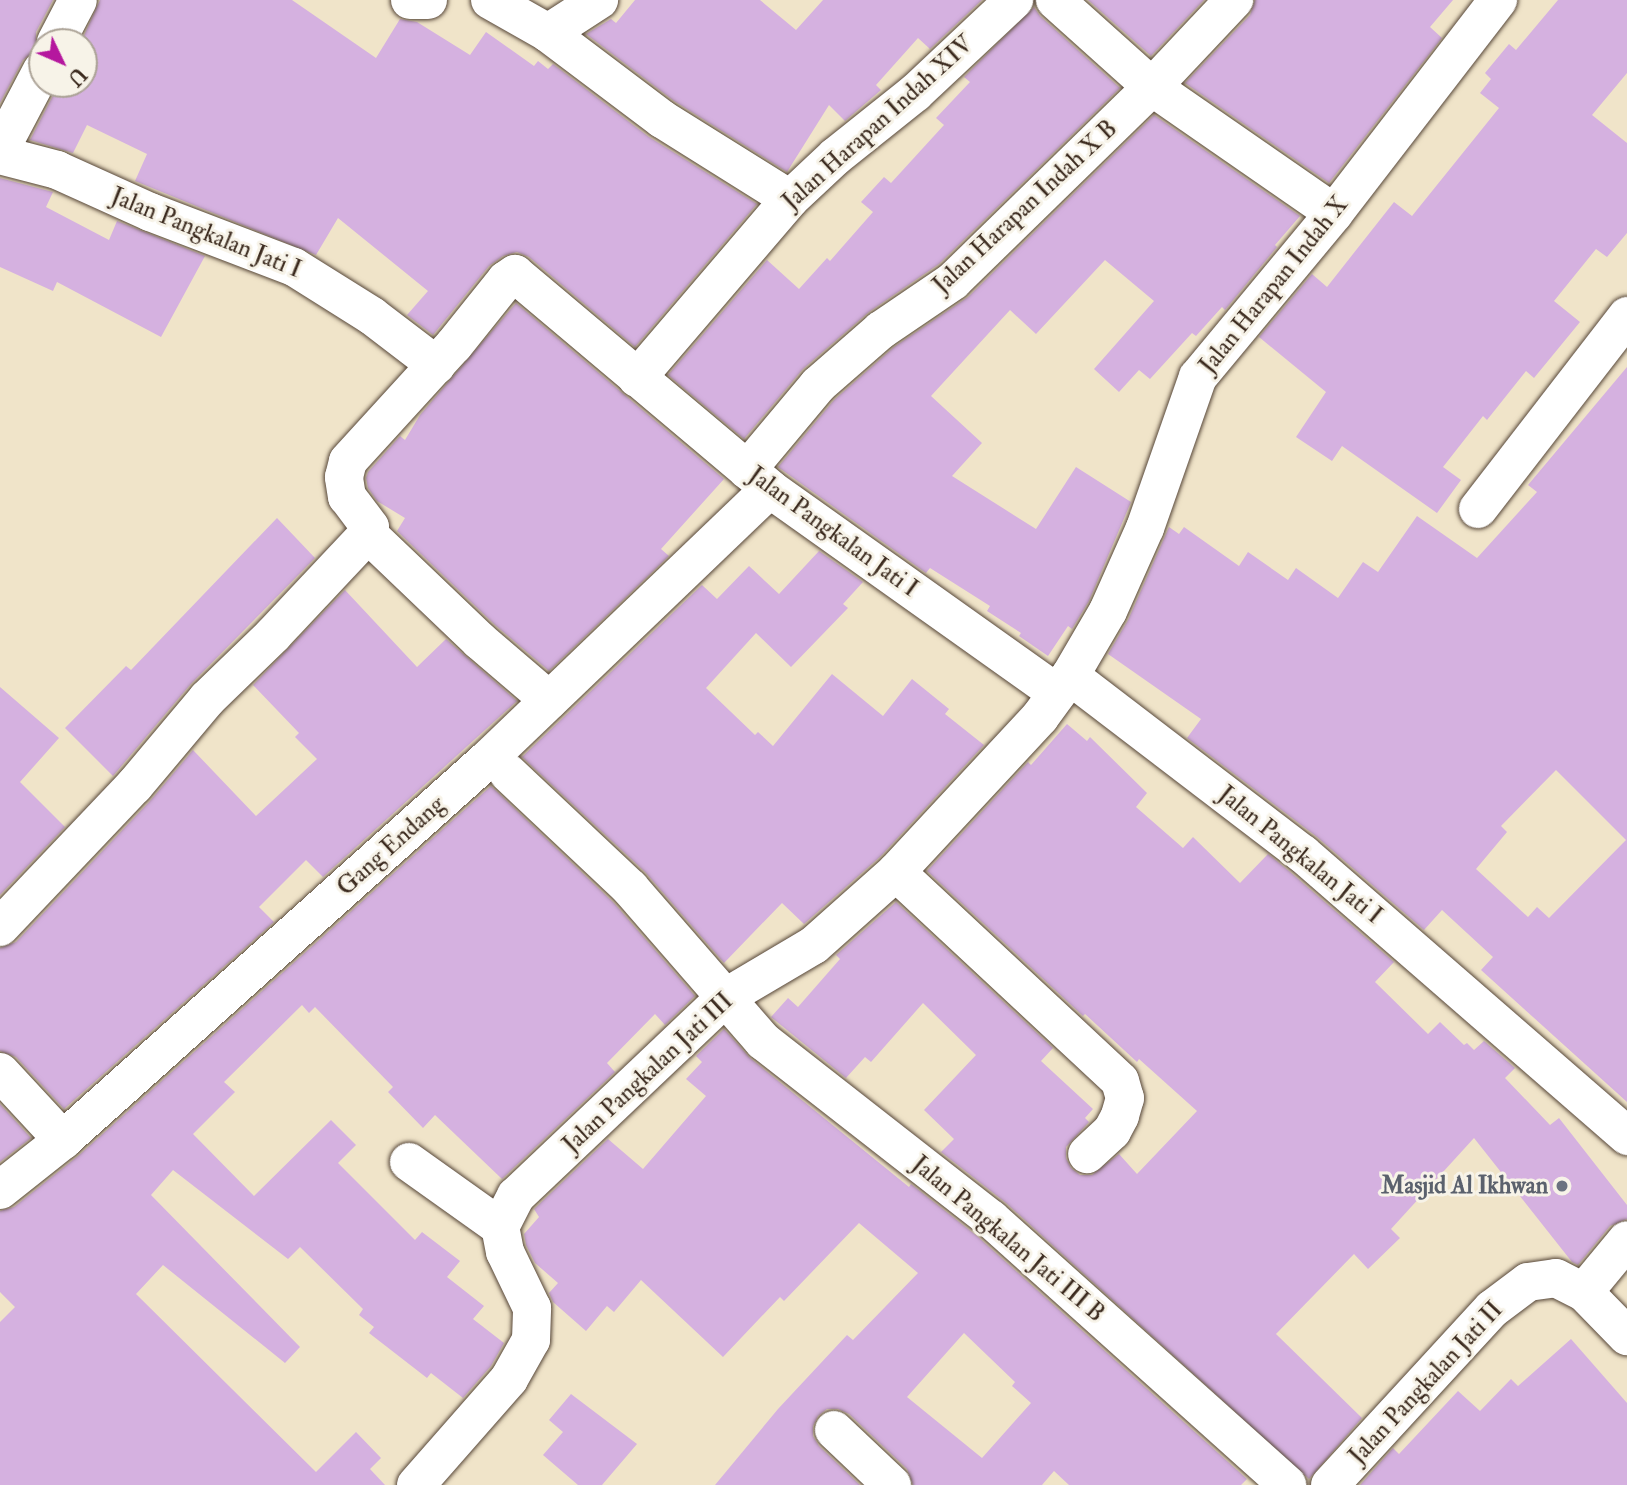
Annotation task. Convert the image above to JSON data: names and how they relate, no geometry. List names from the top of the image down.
{
  "streets": {
    "street": [
      "Jalan Harapan Indah XIV",
      "Jalan Harapan Indah X B",
      "Jalan Pangkalan Jati I",
      "Jalan Harapan Indah X",
      "Gang Endang",
      "Jalan Pangkalan Jati III",
      "Jalan Pangkalan Jati III B",
      "Jalan Pangkalan Jati II"
    ]
  },
  "crossings": [
    ["Jalan Harapan Indah XIV", "Jalan Pangkalan Jati I"],
    ["Jalan Harapan Indah X B", "Jalan Pangkalan Jati I"],
    ["Jalan Harapan Indah X B", "Gang Endang"],
    ["Jalan Pangkalan Jati I", "Jalan Harapan Indah X"],
    ["Jalan Pangkalan Jati I", "Gang Endang"],
    ["Jalan Pangkalan Jati I", "Jalan Pangkalan Jati III"],
    ["Jalan Harapan Indah X", "Jalan Pangkalan Jati III"],
    ["Jalan Pangkalan Jati III", "Jalan Pangkalan Jati III B"]
  ],
  "places": ["Masjid Al Ikhwan"],
  "north": "bottom right"
}
